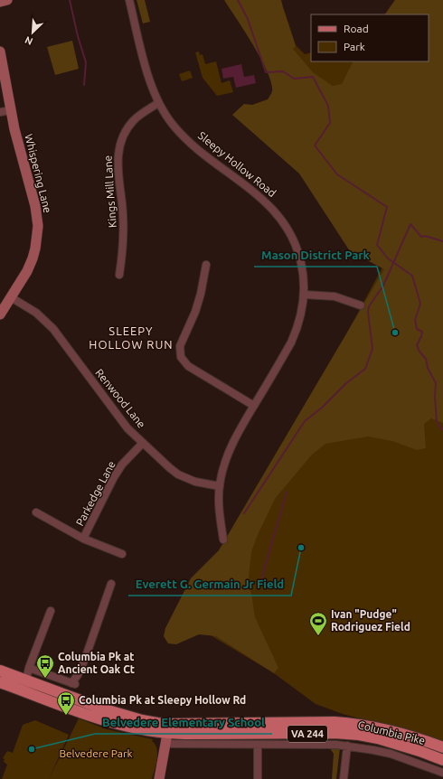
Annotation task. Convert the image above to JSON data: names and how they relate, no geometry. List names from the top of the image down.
{
  "streets": {
    "main road": ["Columbia Pike", "VA 244"],
    "street": [
      "Sleepy Hollow Road",
      "Whispering Lane",
      "Kings Mill Lane",
      "Renwood Lane",
      "Parkedge Lane"
    ]
  },
  "crossings": [
    ["Sleepy Hollow Road", "Kings Mill Lane"],
    ["Sleepy Hollow Road", "Renwood Lane"],
    ["Whispering Lane", "Renwood Lane"],
    ["Renwood Lane", "Parkedge Lane"]
  ],
  "districts": ["SLEEPY HOLLOW RUN"],
  "parks": ["Belvedere Park"],
  "places": {
    "other": ["Mason District Park", "Everett G. Germain Jr Field", "Belvedere Elementary School"],
    "sports": ["Ivan \"Pudge\" Rodriguez Field"],
    "bus stop": ["Columbia Pk at Ancient Oak Ct", "Columbia Pk at Sleepy Hollow Rd"]
  },
  "legend": ["Road", "Park"],
  "north": "bottom left"
}
